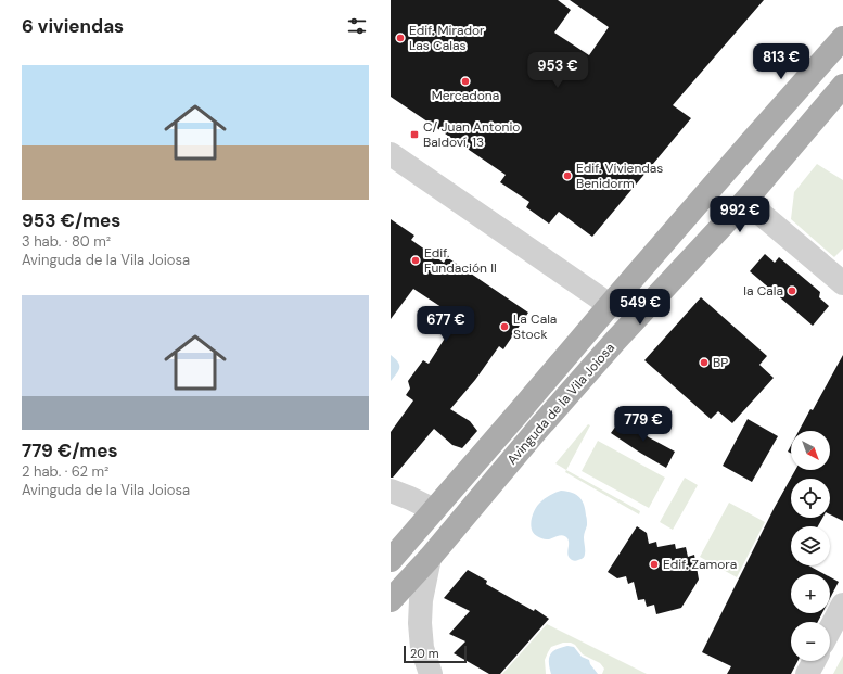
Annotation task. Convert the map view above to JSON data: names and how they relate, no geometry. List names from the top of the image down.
{
  "streets": {
    "main road": ["Avinguda de la Vila Joiosa"]
  },
  "places": {
    "other": [
      "Edif. Mirador Las Calas",
      "Mercadona",
      "Edif. Viviendas Benidorm",
      "Edif. Fundación II",
      "la Cala",
      "La Cala Stock",
      "BP",
      "Edif. Zamora"
    ],
    "transit": ["C/ Juan Antonio Baldoví, 13"]
  },
  "scale_bar": "20 m",
  "north": "bottom right",
  "page": {
    "heading": "6 viviendas",
    "price": [
      "813 €",
      "953 €",
      "992 €",
      "549 €",
      "677 €",
      "779 €"
    ],
    "list": [
      {
        "name": "953 €/mes",
        "note": "3 hab. · 80 m² · Avinguda de la Vila Joiosa"
      },
      {
        "name": "779 €/mes",
        "note": "2 hab. · 62 m² · Avinguda de la Vila Joiosa"
      }
    ],
    "map_buttons": ["+", "−"],
    "scale": "20 m"
  }
}
